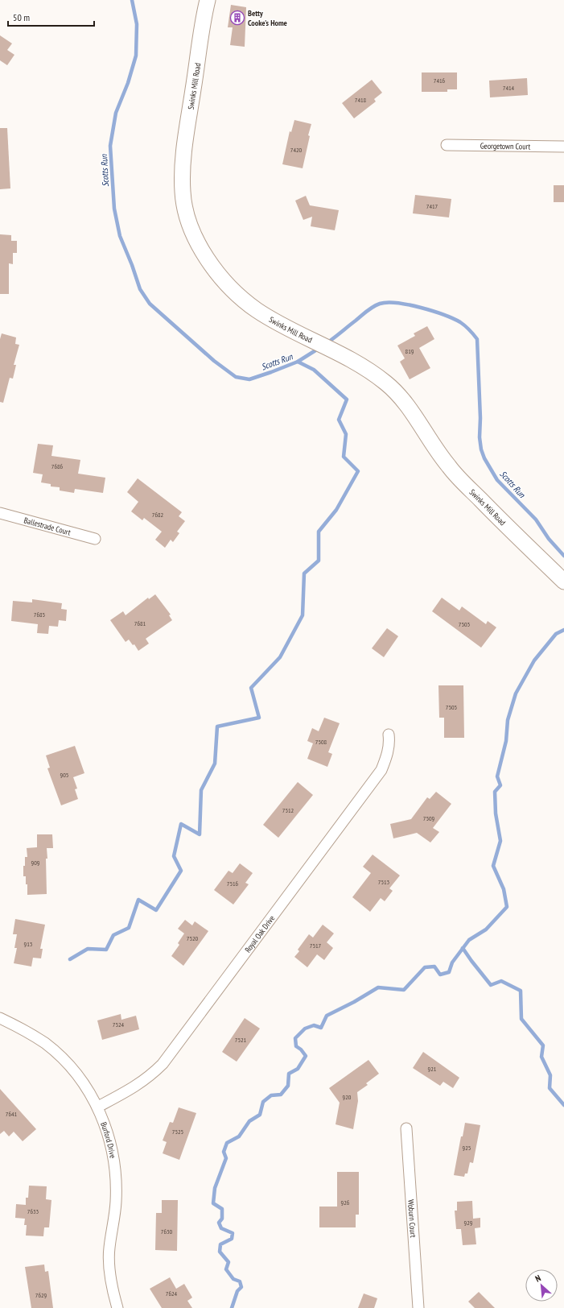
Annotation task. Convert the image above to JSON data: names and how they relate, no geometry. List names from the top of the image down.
{
  "streets": {
    "street": [
      "Swinks Mill Road",
      "Georgetown Court",
      "Ballestrade Court",
      "Royal Oak Drive",
      "Burford Drive",
      "Woburn Court"
    ]
  },
  "crossings": [
    ["Royal Oak Drive", "Burford Drive"]
  ],
  "water": ["Scotts Run"],
  "places": {
    "building": ["Betty Cooke's Home"]
  },
  "house_numbers": [
    "7416",
    "7414",
    "7418",
    "7420",
    "7417",
    "819",
    "7686",
    "7682",
    "7685",
    "7681",
    "7503",
    "7505",
    "7508",
    "905",
    "7512",
    "7509",
    "909",
    "7513",
    "7516",
    "7520",
    "913",
    "7517",
    "7524",
    "7521",
    "921",
    "920",
    "7641",
    "7525",
    "925",
    "926",
    "7633",
    "929",
    "7630",
    "7624",
    "7629"
  ],
  "scale_bar": "50 m",
  "north": "top left"
}
